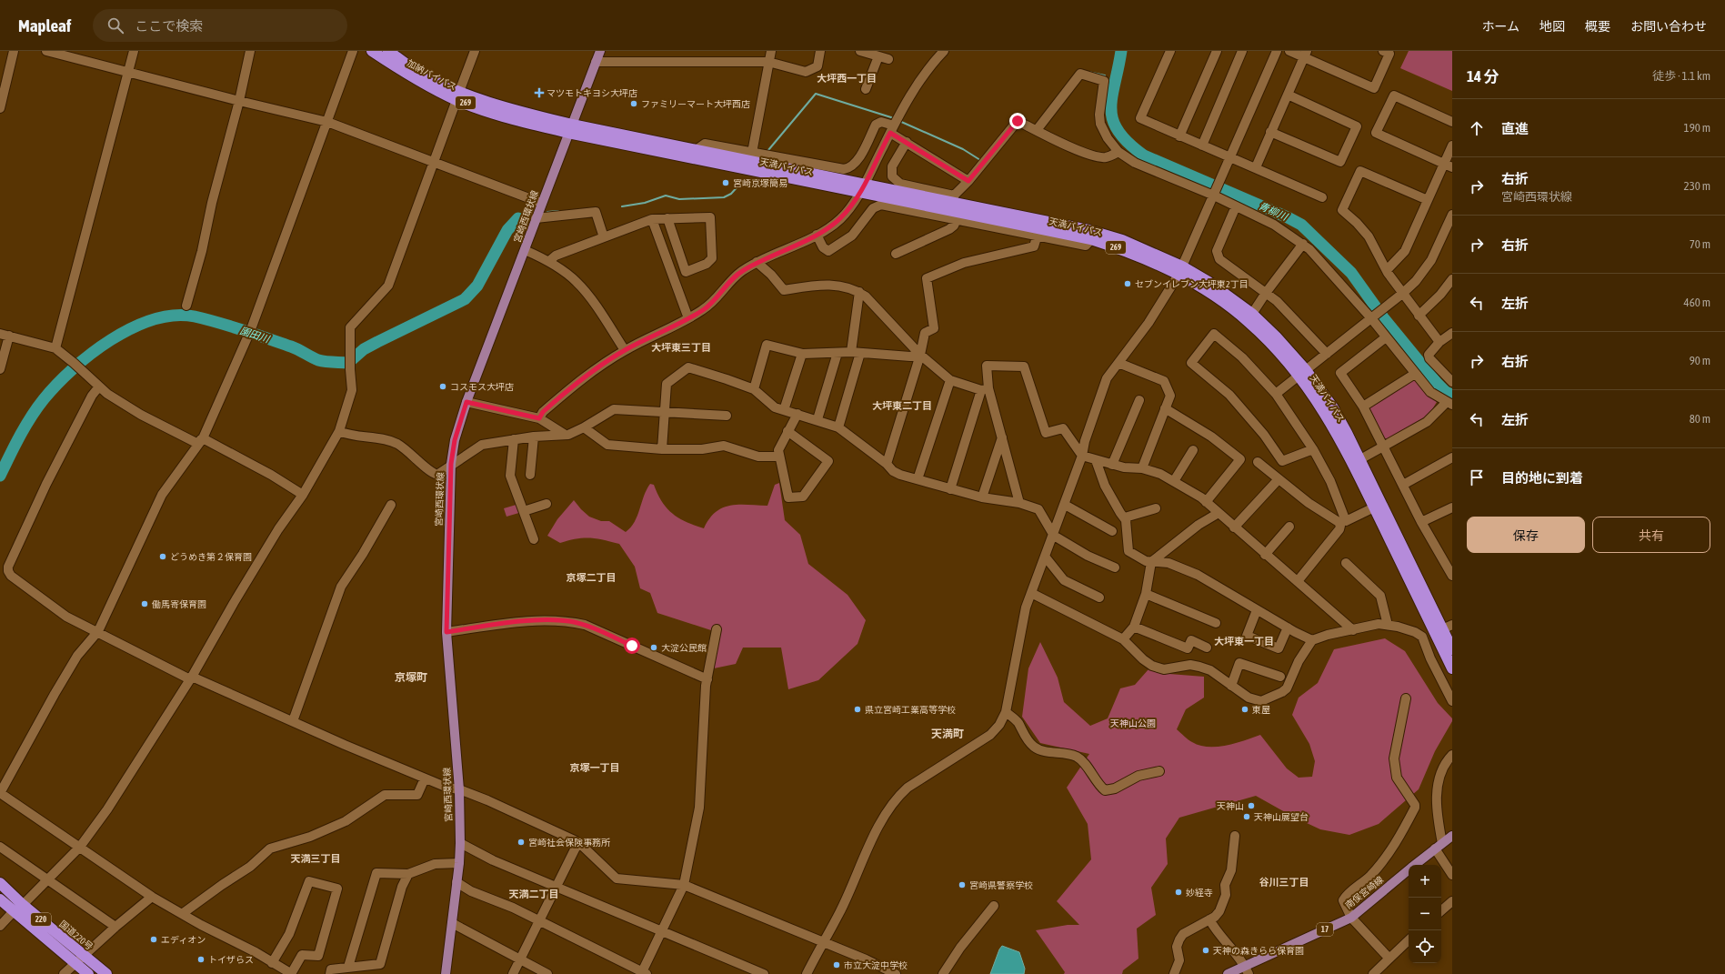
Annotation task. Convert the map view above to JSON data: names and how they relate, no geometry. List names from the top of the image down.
{
  "streets": {
    "highway": [
      "加納バイパス",
      "269",
      "天満バイパス",
      "220",
      "国道220号"
    ],
    "main road": ["宮崎西環状線", "南俣宮崎線", "17"]
  },
  "crossings": [
    ["加納バイパス", "天満バイパス"],
    ["加納バイパス", "宮崎西環状線"],
    ["天満バイパス", "宮崎西環状線"]
  ],
  "districts": [
    "大坪西一丁目",
    "大坪東三丁目",
    "大坪東二丁目",
    "京塚二丁目",
    "大坪東一丁目",
    "京塚町",
    "天満町",
    "京塚一丁目",
    "天満三丁目",
    "谷川三丁目",
    "天満二丁目"
  ],
  "water": ["青柳川", "園田川"],
  "parks": ["天神山公園"],
  "places": {
    "health": ["マツモトキヨシ大坪店"],
    "other": [
      "ファミリーマート大坪西店",
      "宮崎京塚簡易",
      "セブンイレブン大坪東2丁目",
      "コスモス大坪店",
      "どうめき第２保育園",
      "働馬寄保育園",
      "大淀公民館",
      "県立宮崎工業高等学校",
      "東屋",
      "天神山",
      "天神山展望台",
      "宮崎社会保険事務所",
      "宮崎県警察学校",
      "妙経寺",
      "エディオン",
      "天神の森きらら保育園",
      "トイザらス",
      "市立大淀中学校"
    ]
  },
  "page": {
    "header": "Mapleaf",
    "search": "ここで検索",
    "nav": [
      "ホーム",
      "地図",
      "概要",
      "お問い合わせ"
    ],
    "heading": ["14 分", "徒歩 · 1.1 km"],
    "list": [
      ["直進", "190 m"],
      ["右折", "宮崎西環状線", "230 m"],
      ["右折", "70 m"],
      ["左折", "460 m"],
      ["右折", "90 m"],
      ["左折", "80 m"],
      "目的地に到着"
    ],
    "buttons": ["保存", "共有"],
    "map_buttons": ["+", "−"]
  }
}
